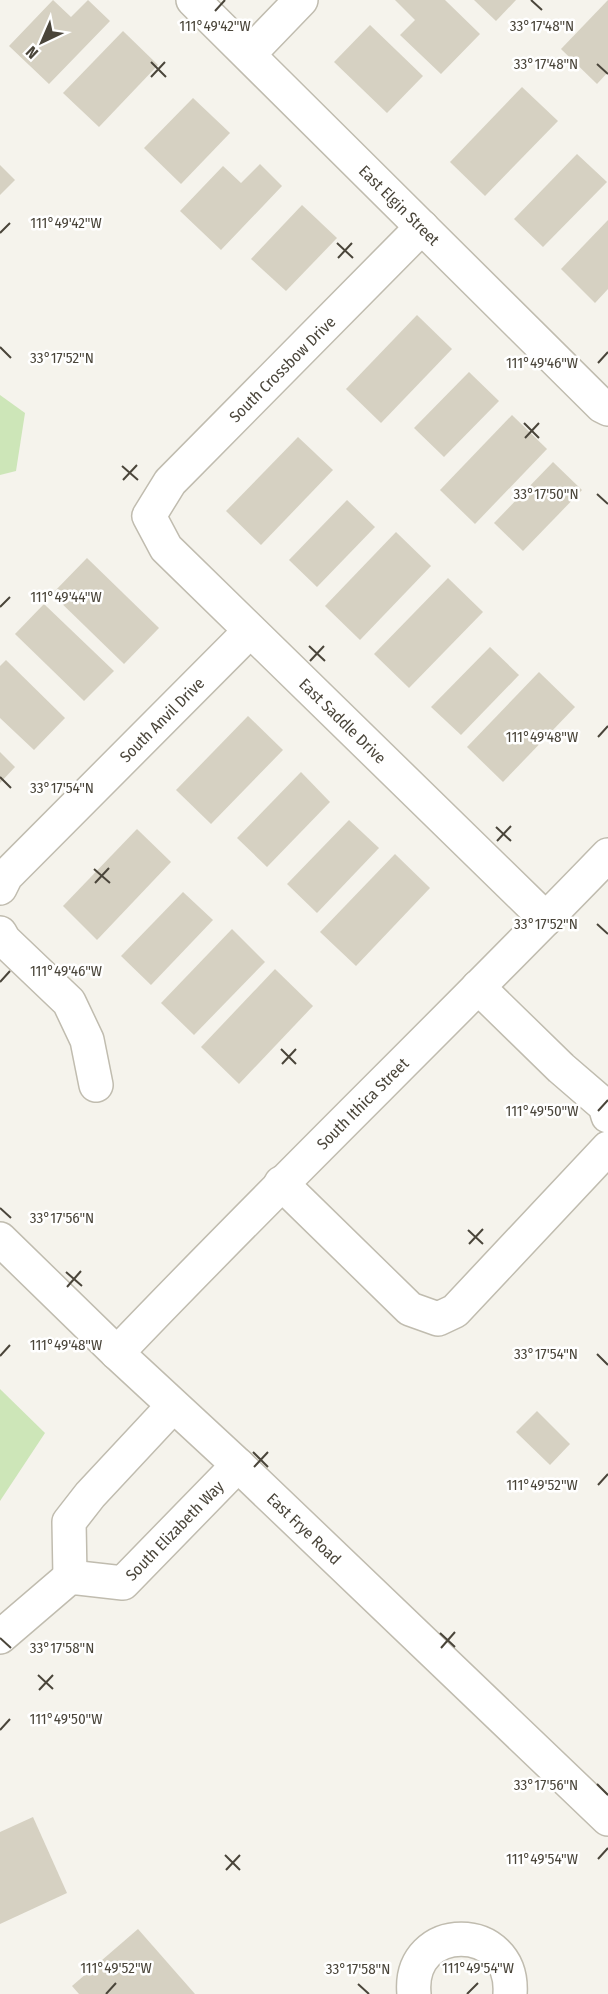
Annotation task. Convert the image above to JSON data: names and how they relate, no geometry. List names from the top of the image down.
{
  "streets": {
    "street": [
      "East Elgin Street",
      "South Crossbow Drive",
      "South Anvil Drive",
      "East Saddle Drive",
      "South Ithica Street",
      "East Frye Road",
      "South Elizabeth Way"
    ]
  },
  "crossings": [
    ["East Elgin Street", "South Crossbow Drive"],
    ["South Crossbow Drive", "East Saddle Drive"],
    ["South Anvil Drive", "East Saddle Drive"],
    ["East Saddle Drive", "South Ithica Street"],
    ["South Ithica Street", "East Frye Road"],
    ["East Frye Road", "South Elizabeth Way"]
  ],
  "north": "bottom left",
  "coordinates": [
    "33°17'48\"N",
    "111°49'42\"W",
    "33°17'52\"N",
    "111°49'46\"W",
    "33°17'50\"N",
    "111°49'44\"W",
    "111°49'48\"W",
    "33°17'54\"N",
    "111°49'50\"W",
    "33°17'56\"N",
    "111°49'52\"W",
    "33°17'58\"N",
    "111°49'54\"W"
  ]
}
